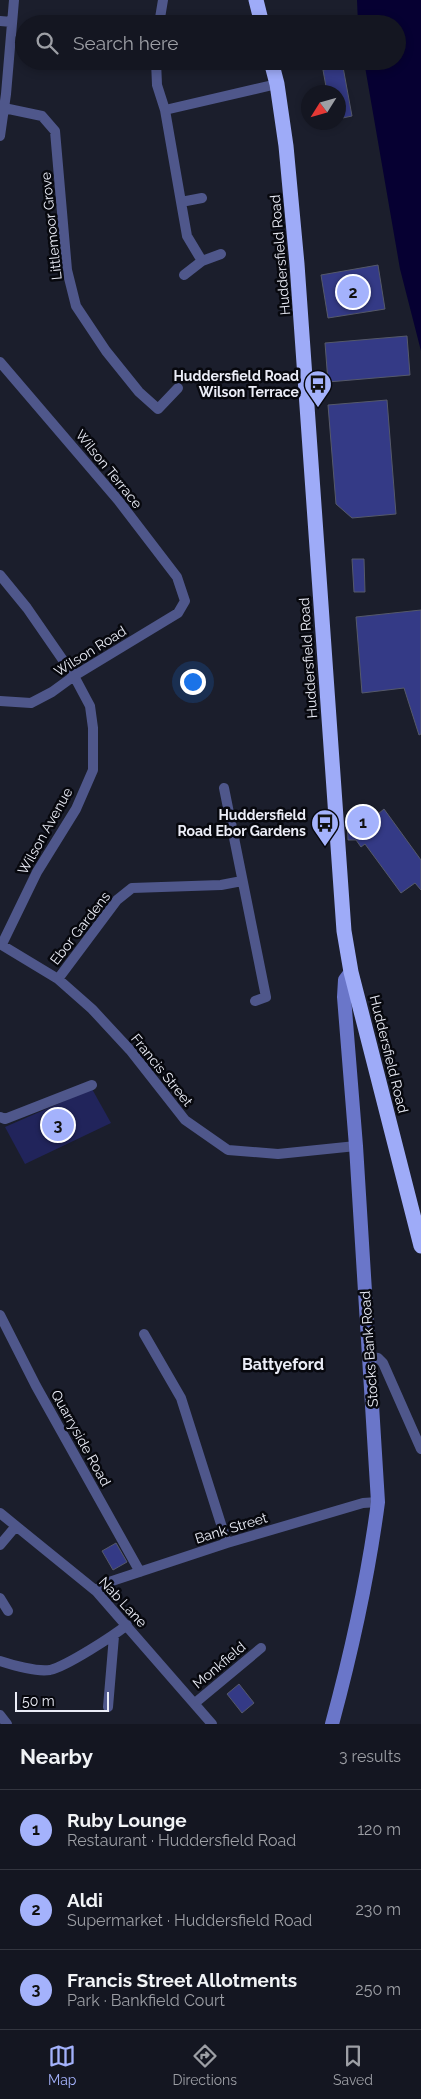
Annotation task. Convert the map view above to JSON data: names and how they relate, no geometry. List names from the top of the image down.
{
  "streets": {
    "highway": ["Huddersfield Road"],
    "street": [
      "Littlemoor Grove",
      "Wilson Terrace",
      "Wilson Road",
      "Wilson Avenue",
      "Ebor Gardens",
      "Francis Street",
      "Stocks Bank Road",
      "Quarryside Road",
      "Bank Street",
      "Nab Lane",
      "Monkfield"
    ]
  },
  "crossings": [
    ["Huddersfield Road", "Stocks Bank Road"],
    ["Wilson Terrace", "Wilson Road"],
    ["Wilson Road", "Wilson Avenue"],
    ["Wilson Avenue", "Francis Street"],
    ["Ebor Gardens", "Francis Street"],
    ["Francis Street", "Stocks Bank Road"],
    ["Stocks Bank Road", "Bank Street"],
    ["Quarryside Road", "Bank Street"],
    ["Bank Street", "Nab Lane"],
    ["Nab Lane", "Monkfield"]
  ],
  "districts": ["Battyeford"],
  "places": {
    "bus stop": ["Huddersfield Road Wilson Terrace", "Huddersfield Road Ebor Gardens"]
  },
  "scale_bar": "50 m",
  "north": "bottom left",
  "page": {
    "search": "Search here",
    "pins": ["2", "1", "3"],
    "scale": "50 m",
    "heading": ["Nearby", "3 results"],
    "list": [
      {
        "mark": "1",
        "name": "Ruby Lounge",
        "note": "Restaurant · Huddersfield Road",
        "value": "120 m"
      },
      {
        "mark": "2",
        "name": "Aldi",
        "note": "Supermarket · Huddersfield Road",
        "value": "230 m"
      },
      {
        "mark": "3",
        "name": "Francis Street Allotments",
        "note": "Park · Bankfield Court",
        "value": "250 m"
      }
    ],
    "nav": ["Map", "Directions", "Saved"]
  }
}
